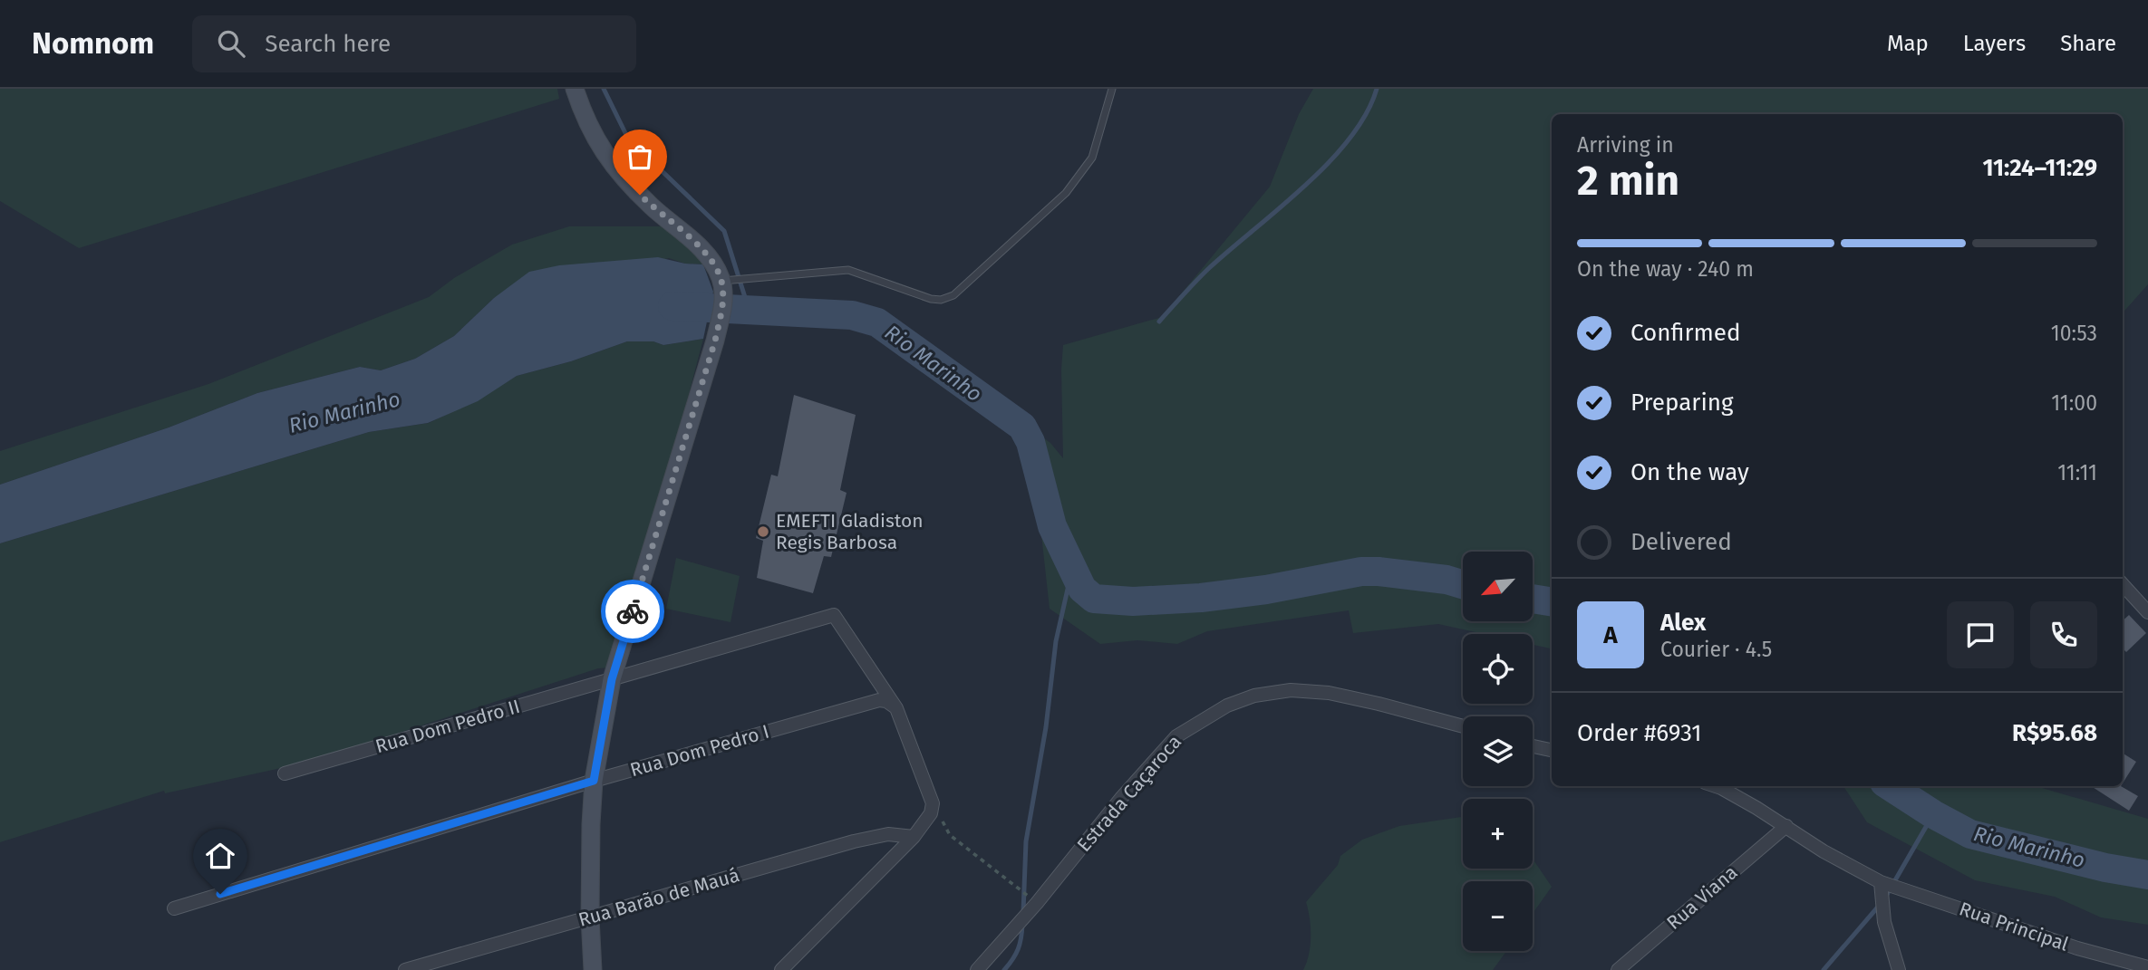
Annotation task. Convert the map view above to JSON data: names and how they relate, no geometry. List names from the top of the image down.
{
  "streets": {
    "street": [
      "Rua Dom Pedro II",
      "Rua Dom Pedro I",
      "Estrada Caçaroca",
      "Rua Barão de Mauá",
      "Rua Viana",
      "Rua Principal"
    ]
  },
  "crossings": [
    ["Rua Dom Pedro II", "Rua Dom Pedro I"]
  ],
  "water": ["Rio Marinho"],
  "places": ["EMEFTI Gladiston Regis Barbosa"],
  "north": "bottom left",
  "page": {
    "header": "Nomnom",
    "search": "Search here",
    "nav": ["Map", "Layers", "Share"],
    "heading": ["2 min", "Arriving in", "11:24–11:29"],
    "panel": [
      "Alex",
      "Courier · 4.5",
      "Order #6931",
      "R$95.68"
    ],
    "bar": "On the way · 240 m",
    "list": [
      ["Confirmed", "10:53"],
      ["Preparing", "11:00"],
      ["On the way", "11:11"],
      "Delivered"
    ],
    "map_buttons": ["+", "−"],
    "round": "A"
  }
}
